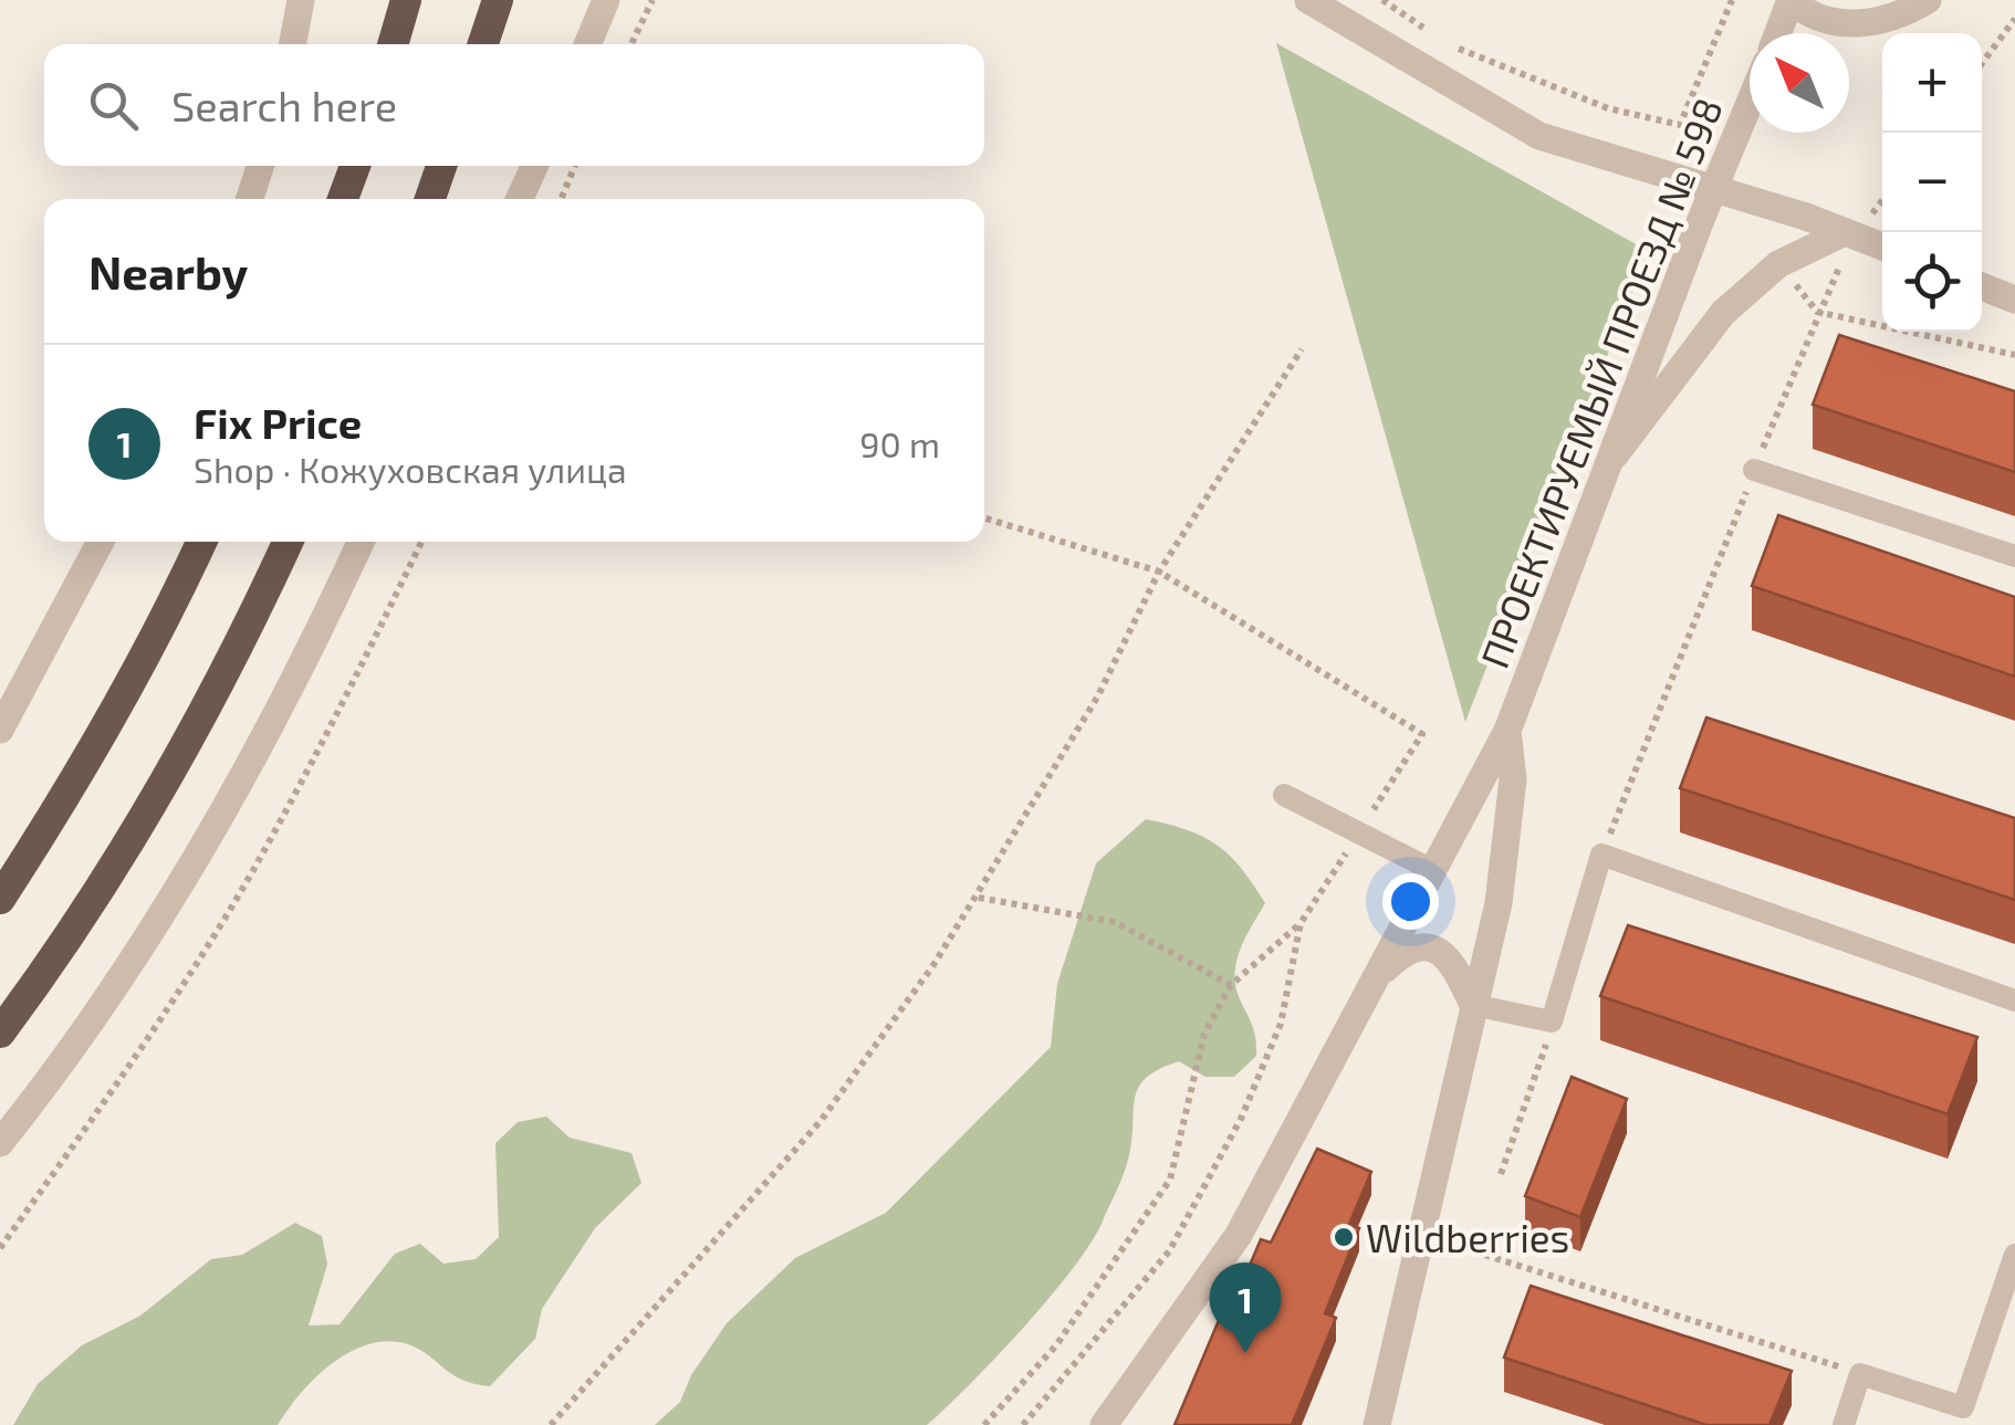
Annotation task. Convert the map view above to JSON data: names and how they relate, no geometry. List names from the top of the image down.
{
  "streets": {
    "street": ["ПРОЕКТИРУЕМЫЙ ПРОЕЗД № 598"]
  },
  "places": ["Wildberries"],
  "north": "top left",
  "page": {
    "map_buttons": ["+", "−"],
    "search": "Search here",
    "heading": "Nearby",
    "list": [
      {
        "mark": "1",
        "name": "Fix Price",
        "note": "Shop · Кожуховская улица",
        "value": "90 m"
      }
    ],
    "pins": "1"
  }
}
